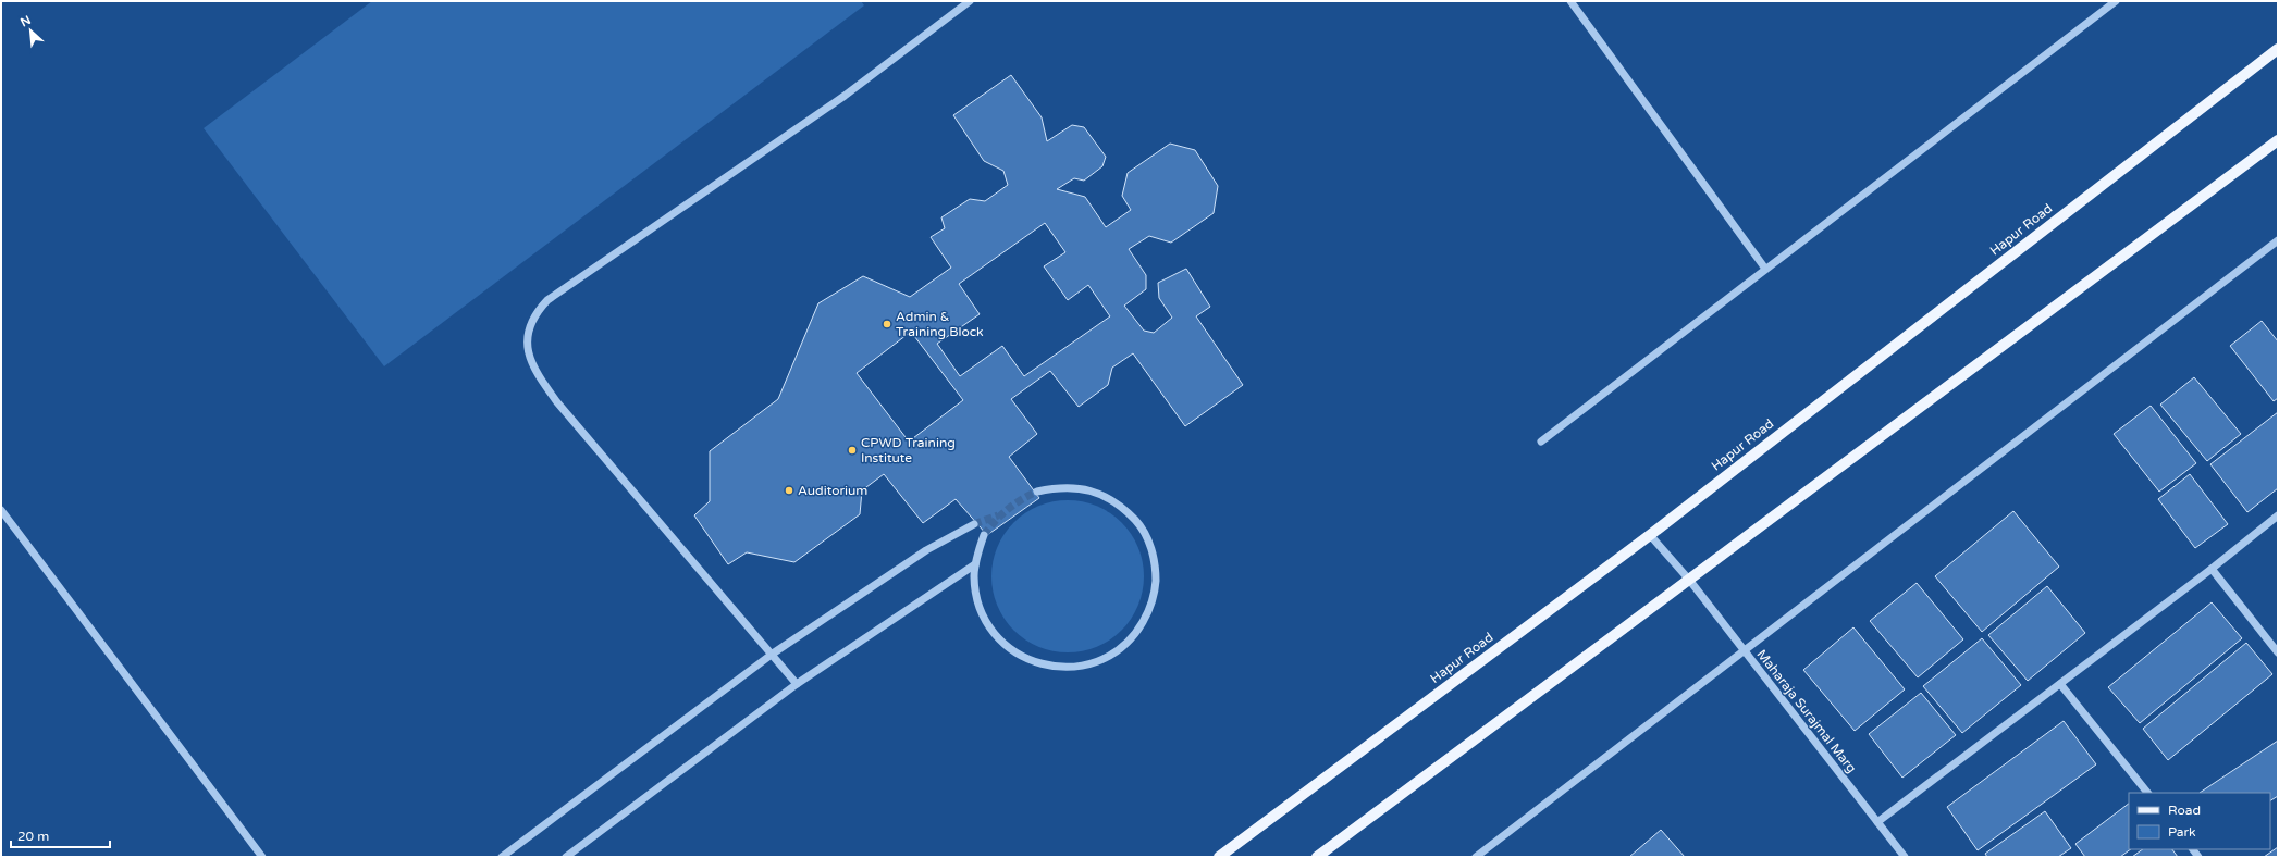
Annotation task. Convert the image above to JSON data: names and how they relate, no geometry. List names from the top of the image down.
{
  "streets": {
    "main road": ["Hapur Road"],
    "street": ["Maharaja Surajmal Marg"]
  },
  "crossings": [
    ["Hapur Road", "Maharaja Surajmal Marg"]
  ],
  "places": ["Admin & Training Block", "CPWD Training Institute", "Auditorium"],
  "legend": ["Road", "Park"],
  "scale_bar": "20 m",
  "north": "top left"
}
